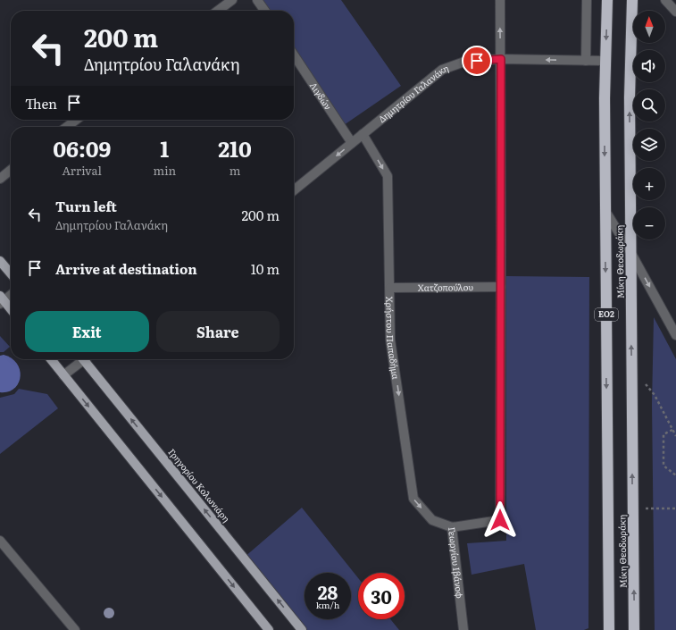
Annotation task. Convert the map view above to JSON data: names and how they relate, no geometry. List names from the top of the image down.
{
  "streets": {
    "highway": ["Μίκη Θεοδωράκη", "ΕΟ2"],
    "main road": ["Γρηγορίου Κολωνιάρη"],
    "street": [
      "Δημητρίου Γαλανάκη",
      "Λιγδών",
      "Χατζοπούλου",
      "Χρήστου Παπαδήμα",
      "Γεωργίου Ιβάνοφ"
    ]
  },
  "crossings": [
    ["Δημητρίου Γαλανάκη", "Λιγδών"],
    ["Δημητρίου Γαλανάκη", "Μίκη Θεοδωράκη"],
    ["Δημητρίου Γαλανάκη", "Χρήστου Παπαδήμα"],
    ["Δημητρίου Γαλανάκη", "Γεωργίου Ιβάνοφ"],
    ["Χατζοπούλου", "Χρήστου Παπαδήμα"],
    ["Χατζοπούλου", "Γεωργίου Ιβάνοφ"],
    ["Χρήστου Παπαδήμα", "Γεωργίου Ιβάνοφ"]
  ],
  "one_way": ["Δημητρίου Γαλανάκη", "Χρήστου Παπαδήμα"],
  "north": "top",
  "page": {
    "map_buttons": ["+", "−"],
    "turn": ["200 m", "Δημητρίου Γαλανάκη"],
    "then": "Then",
    "eta": [
      "06:09",
      "Arrival",
      "1",
      "min",
      "210",
      "m"
    ],
    "list": [
      {
        "name": "Turn left",
        "note": "Δημητρίου Γαλανάκη",
        "value": "200 m"
      },
      {
        "name": "Arrive at destination",
        "value": "10 m"
      }
    ],
    "buttons": ["Exit", "Share"],
    "speed": "28 km/h",
    "limit": "30"
  }
}
